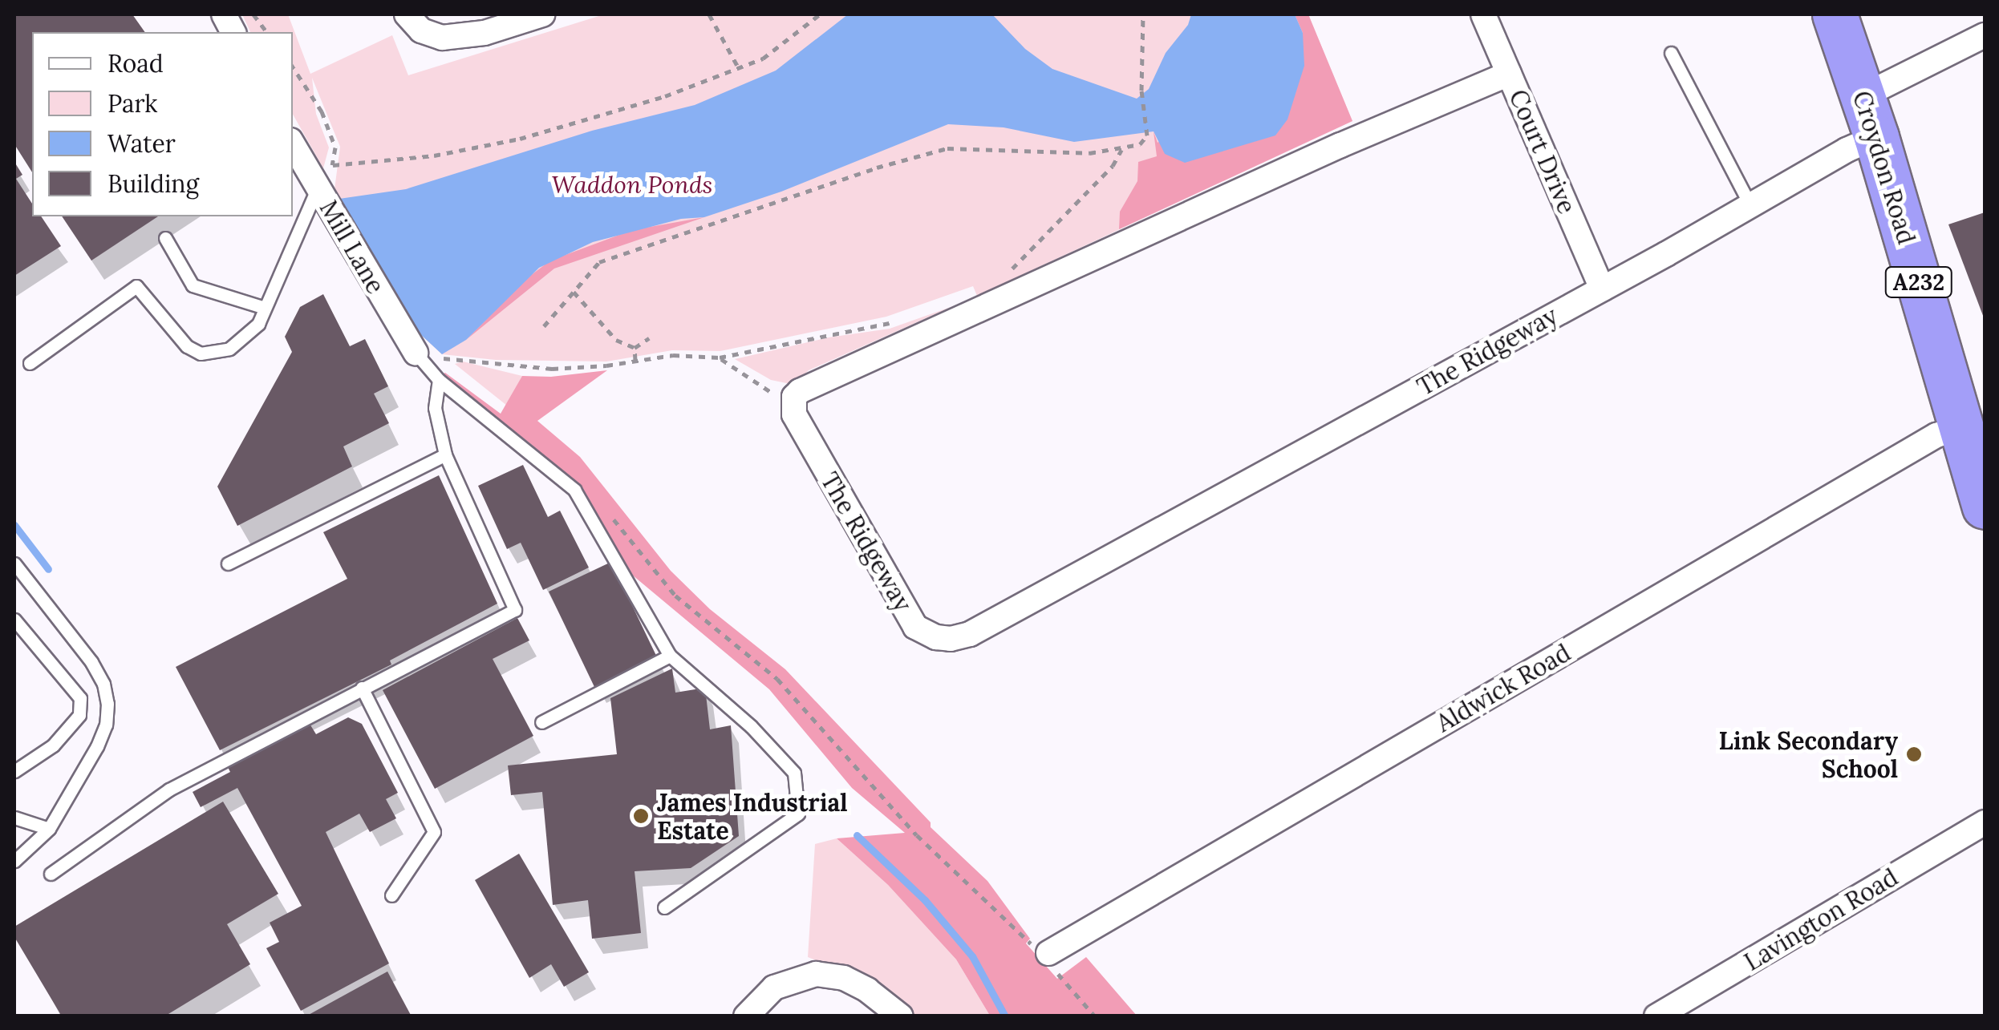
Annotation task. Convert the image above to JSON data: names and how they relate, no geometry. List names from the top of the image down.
{
  "streets": {
    "highway": ["Croydon Road", "A232"],
    "street": [
      "Court Drive",
      "Mill Lane",
      "The Ridgeway",
      "Aldwick Road",
      "Lavington Road"
    ]
  },
  "crossings": [
    ["Court Drive", "The Ridgeway"],
    ["Croydon Road", "The Ridgeway"],
    ["Croydon Road", "Aldwick Road"]
  ],
  "parks": ["Waddon Ponds"],
  "places": ["Link Secondary School", "James Industrial Estate"],
  "legend": [
    "Road",
    "Park",
    "Water",
    "Building"
  ]
}
